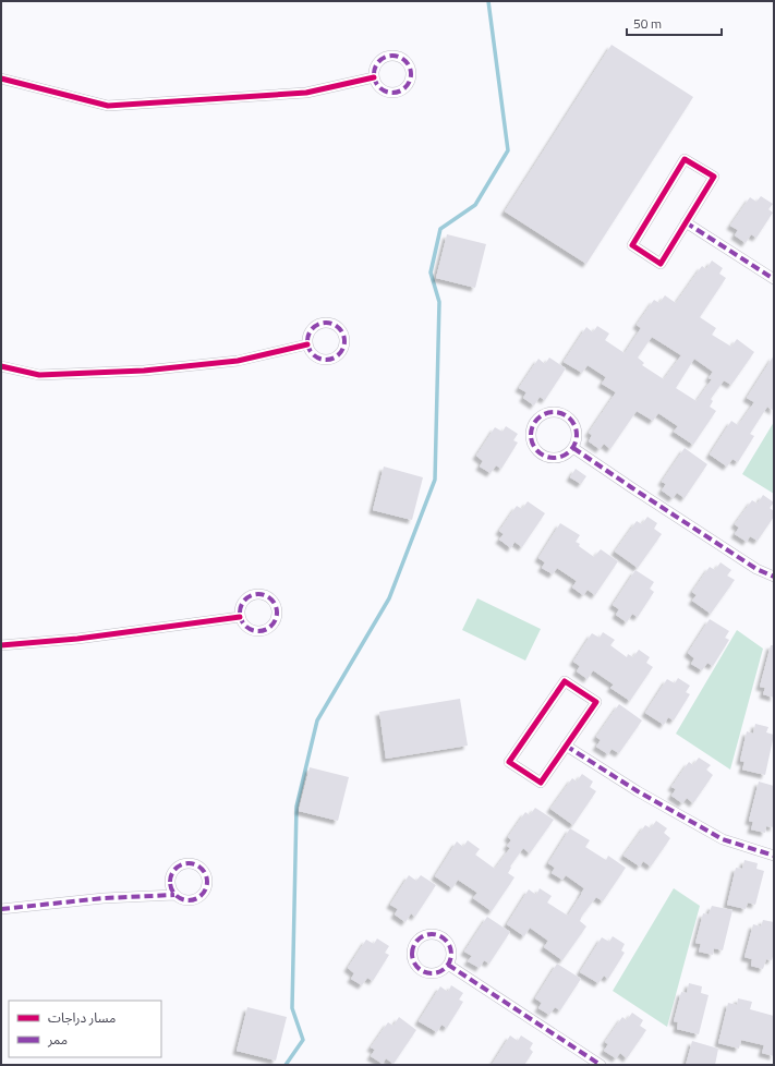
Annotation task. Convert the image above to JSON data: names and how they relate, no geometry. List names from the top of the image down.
{
  "legend": ["مسار دراجات", "ممر"],
  "scale_bar": "50 m"
}
